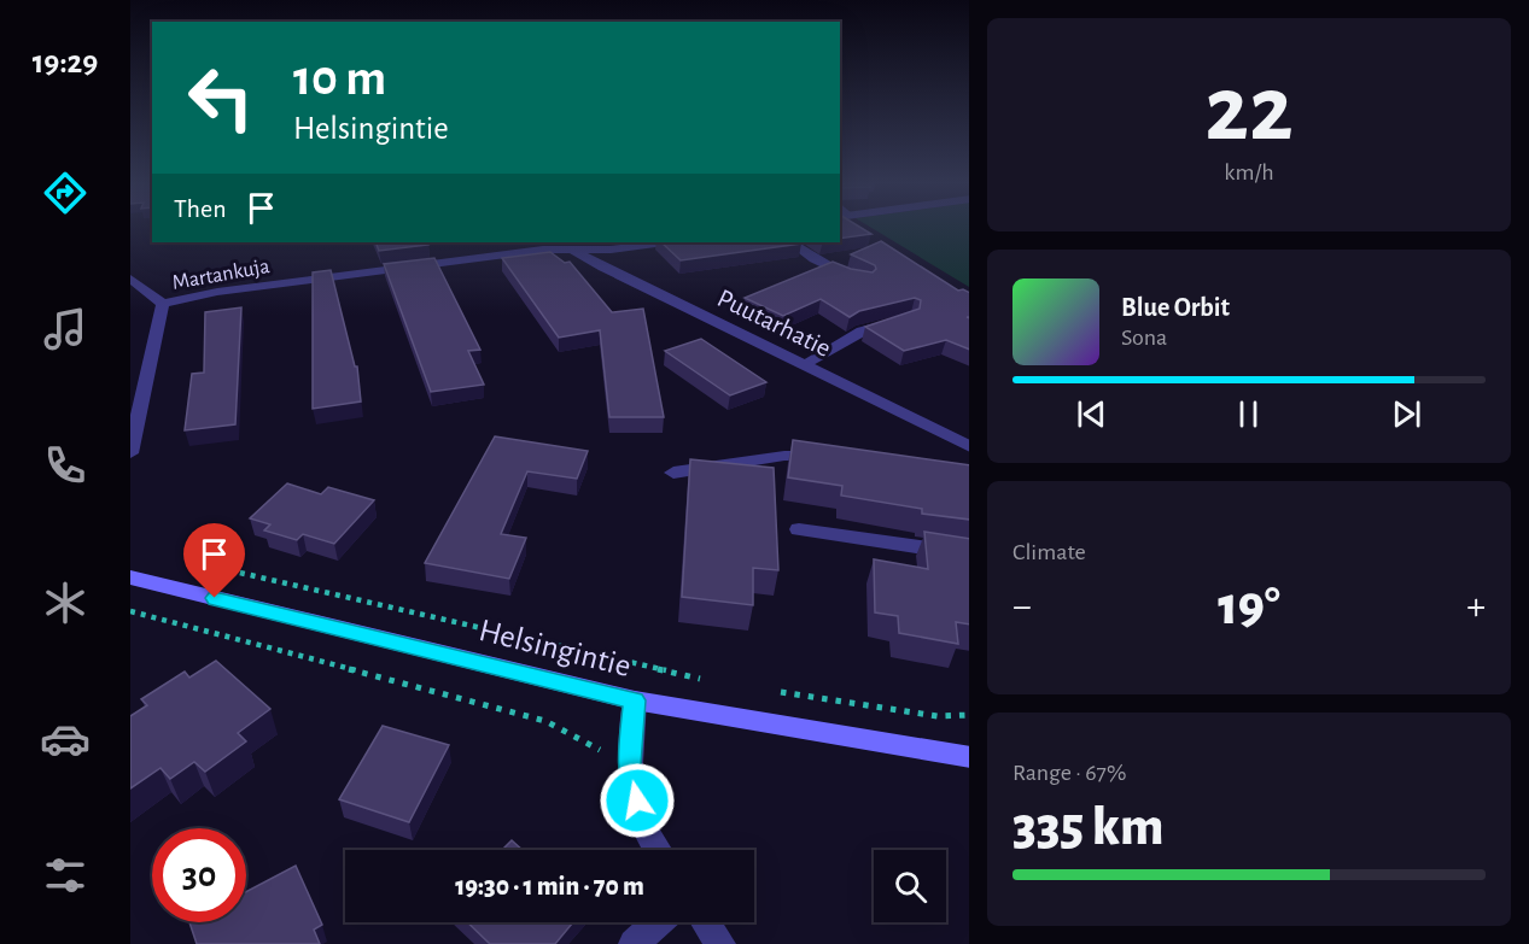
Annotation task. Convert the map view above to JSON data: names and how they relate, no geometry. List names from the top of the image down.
{
  "streets": {
    "main road": ["Helsingintie"],
    "street": ["Martankuja", "Puutarhatie"]
  },
  "crossings": [
    ["Martankuja", "Puutarhatie"]
  ],
  "page": {
    "tabs": "19:29",
    "tile": [
      ["22", "km/h"],
      "Climate",
      ["Range · 67%", "335 km"]
    ],
    "turn": ["10 m", "Helsingintie"],
    "then": "Then",
    "song": ["Blue Orbit", "Sona"],
    "heat": ["−", "19°", "+"],
    "limit": "30",
    "trip": "19:30 · 1 min · 70 m"
  }
}
